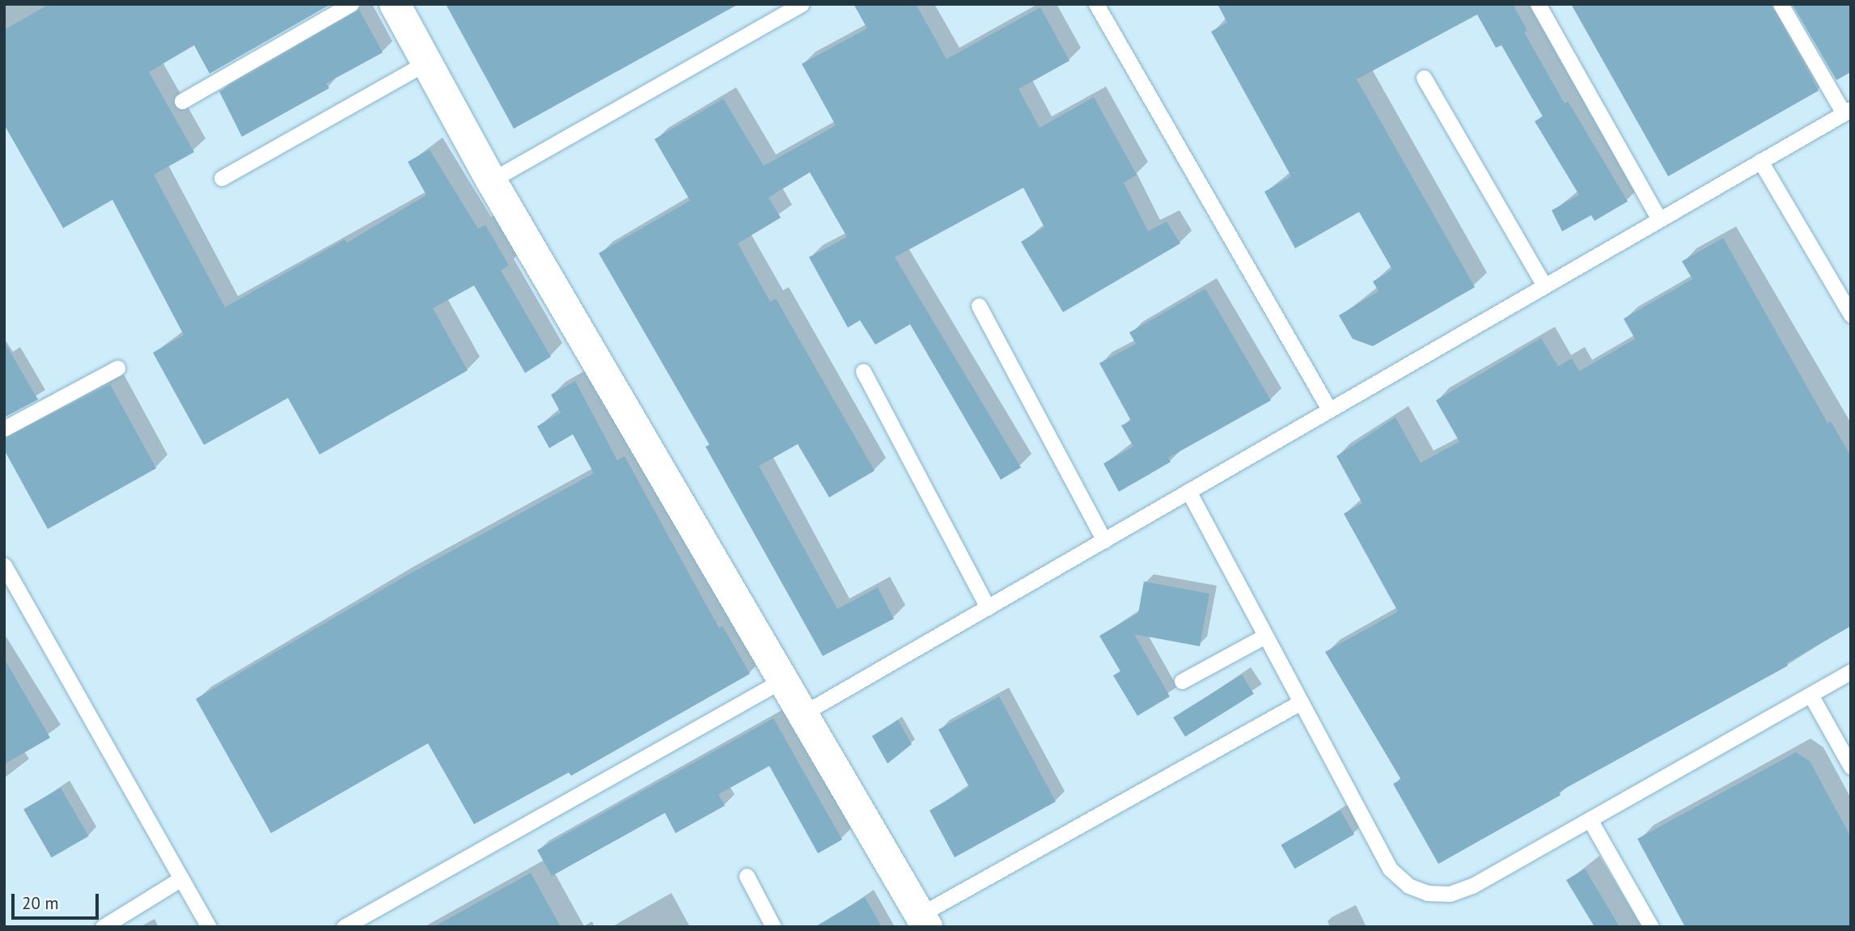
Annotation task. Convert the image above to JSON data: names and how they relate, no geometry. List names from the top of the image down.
{
  "scale_bar": "20 m"
}
